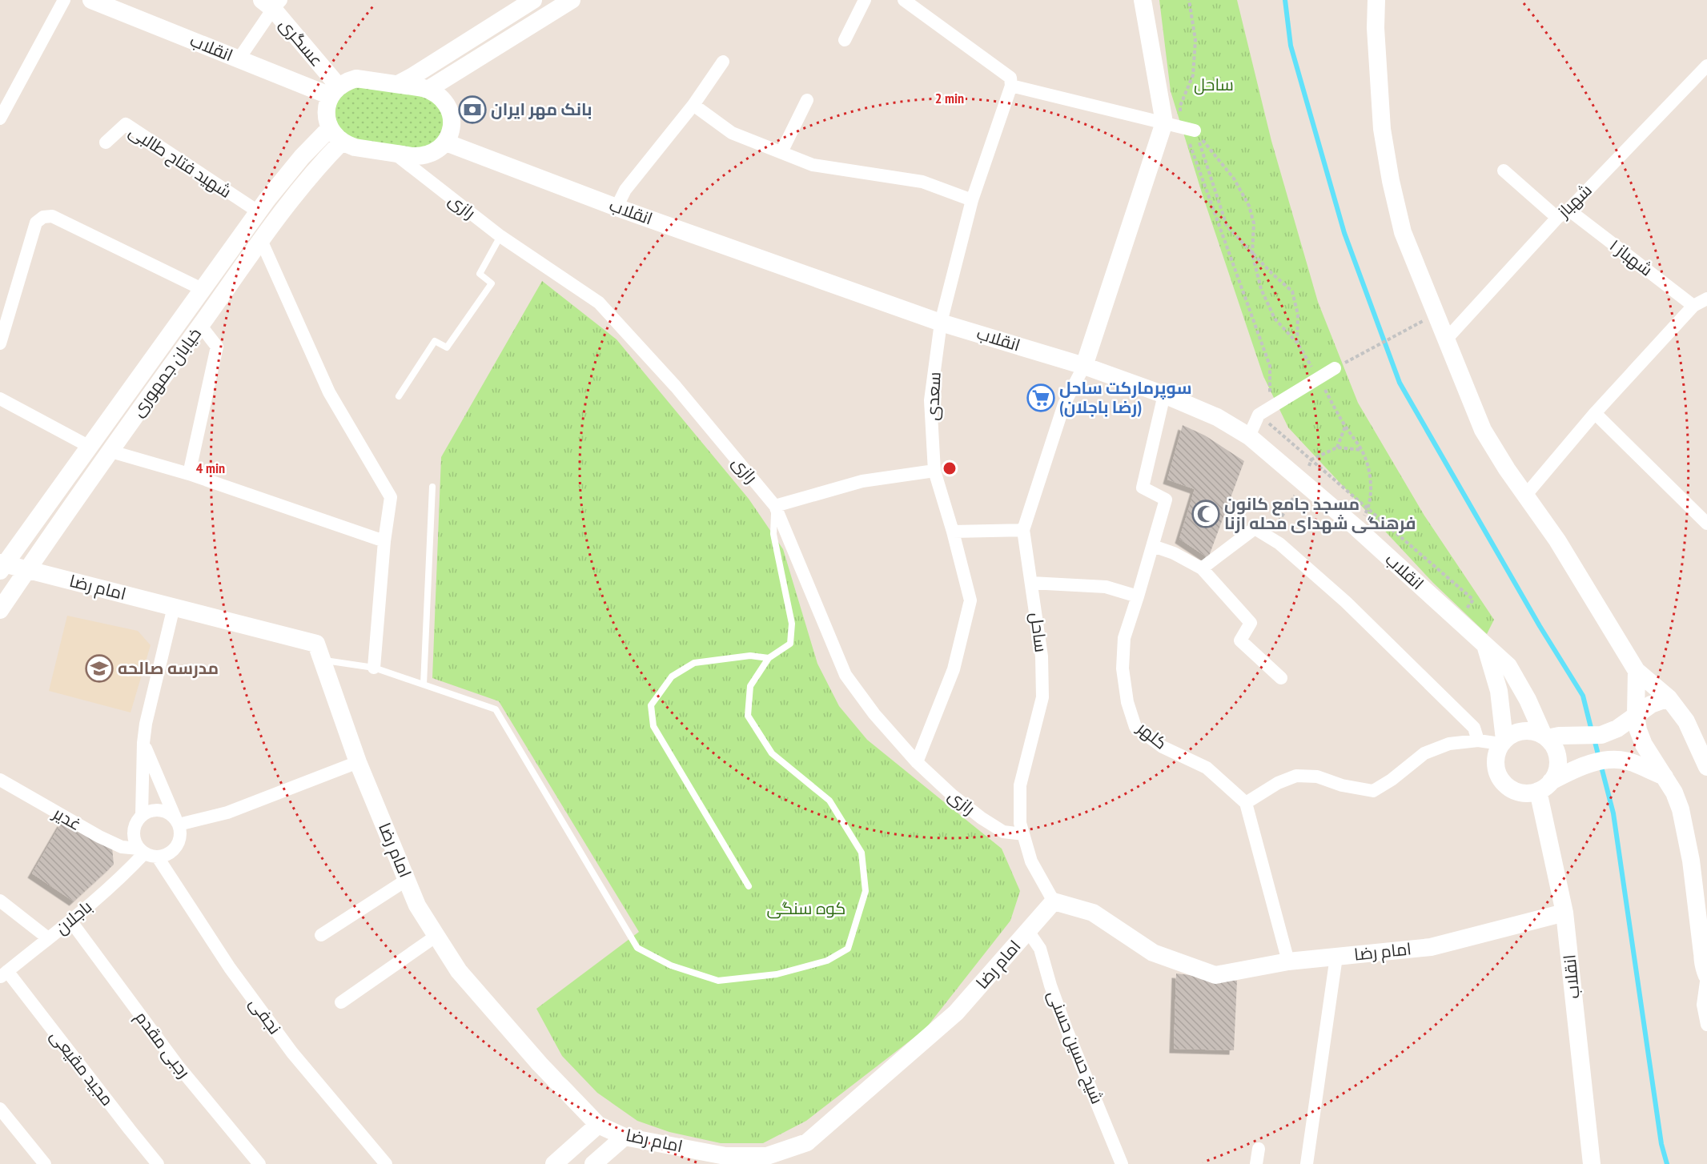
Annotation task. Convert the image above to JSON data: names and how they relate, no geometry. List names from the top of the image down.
{
  "streets": {
    "street": [
      "عسگری",
      "انقلاب",
      "شهید فتاح طالبی",
      "شهباز",
      "رازی",
      "شهباز ۱",
      "خیابان جمهوری",
      "سعدی",
      "امام رضا",
      "ساحل",
      "کلهر",
      "غدیر",
      "باجلان",
      "نجفی",
      "رجبی مقدم",
      "شیخ حسین حسنی",
      "مجید مقیعی"
    ]
  },
  "crossings": [
    ["عسگری", "انقلاب"],
    ["عسگری", "رازی"],
    ["عسگری", "خیابان جمهوری"],
    ["انقلاب", "رازی"],
    ["انقلاب", "خیابان جمهوری"],
    ["انقلاب", "سعدی"],
    ["انقلاب", "امام رضا"],
    ["انقلاب", "ساحل"],
    ["انقلاب", "کلهر"],
    ["شهید فتاح طالبی", "خیابان جمهوری"],
    ["شهباز", "شهباز ۱"],
    ["رازی", "خیابان جمهوری"],
    ["رازی", "سعدی"],
    ["رازی", "ساحل"],
    ["خیابان جمهوری", "امام رضا"],
    ["امام رضا", "ساحل"],
    ["امام رضا", "شیخ حسین حسنی"],
    ["غدیر", "باجلان"],
    ["غدیر", "نجفی"],
    ["باجلان", "نجفی"],
    ["باجلان", "رجبی مقدم"],
    ["باجلان", "مجید مقیعی"]
  ],
  "parks": ["ساحل", "کوه سنگی"],
  "places": {
    "bank": ["بانک مهر ایران"],
    "supermarket": ["سوپرمارکت ساحل (رضا باجلان)"],
    "mosque": ["مسجد جامع کانون فرهنگی شهدای محله ازنا"],
    "school or university": ["مدرسه صالحه"]
  },
  "rings": ["2 min", "4 min"]
}
